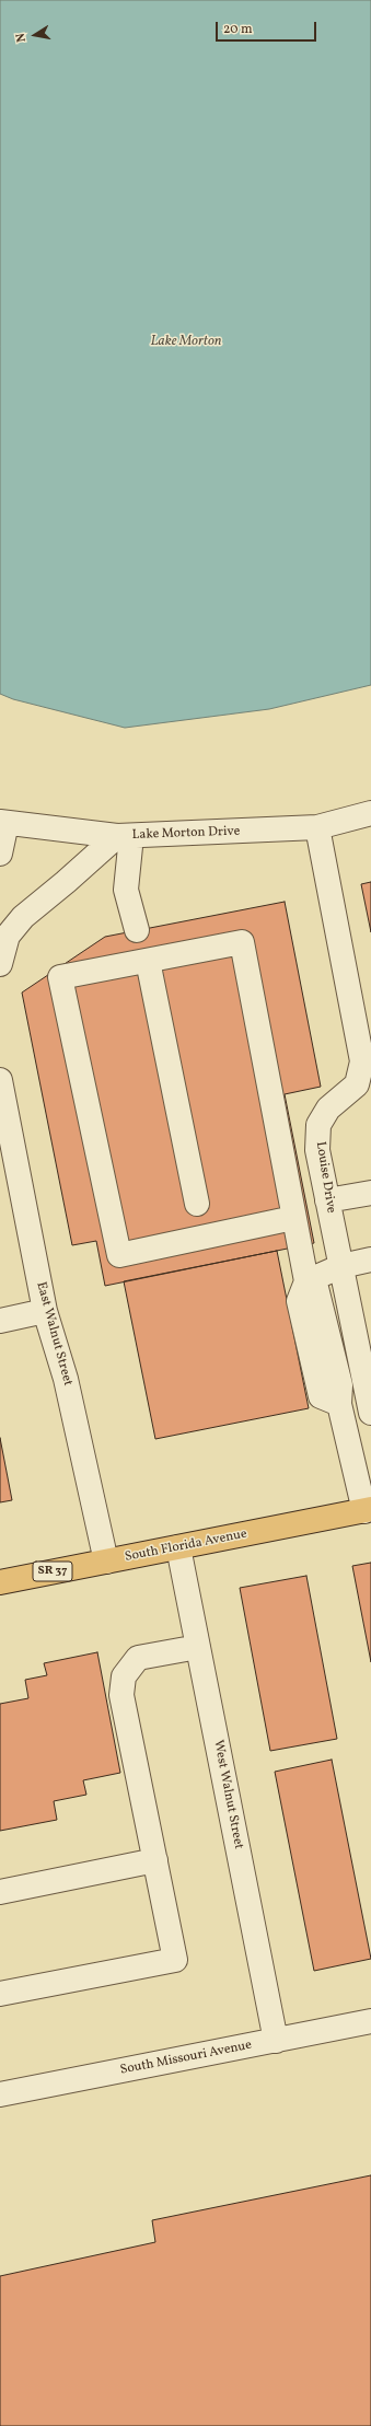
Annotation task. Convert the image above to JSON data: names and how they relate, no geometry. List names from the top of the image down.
{
  "streets": {
    "main road": ["South Florida Avenue", "SR 37"],
    "street": [
      "Lake Morton Drive",
      "Louise Drive",
      "East Walnut Street",
      "West Walnut Street",
      "South Missouri Avenue"
    ]
  },
  "crossings": [
    ["Lake Morton Drive", "Louise Drive"],
    ["East Walnut Street", "South Florida Avenue"],
    ["South Florida Avenue", "West Walnut Street"],
    ["West Walnut Street", "South Missouri Avenue"]
  ],
  "water": ["Lake Morton"],
  "scale_bar": "20 m",
  "north": "left"
}
